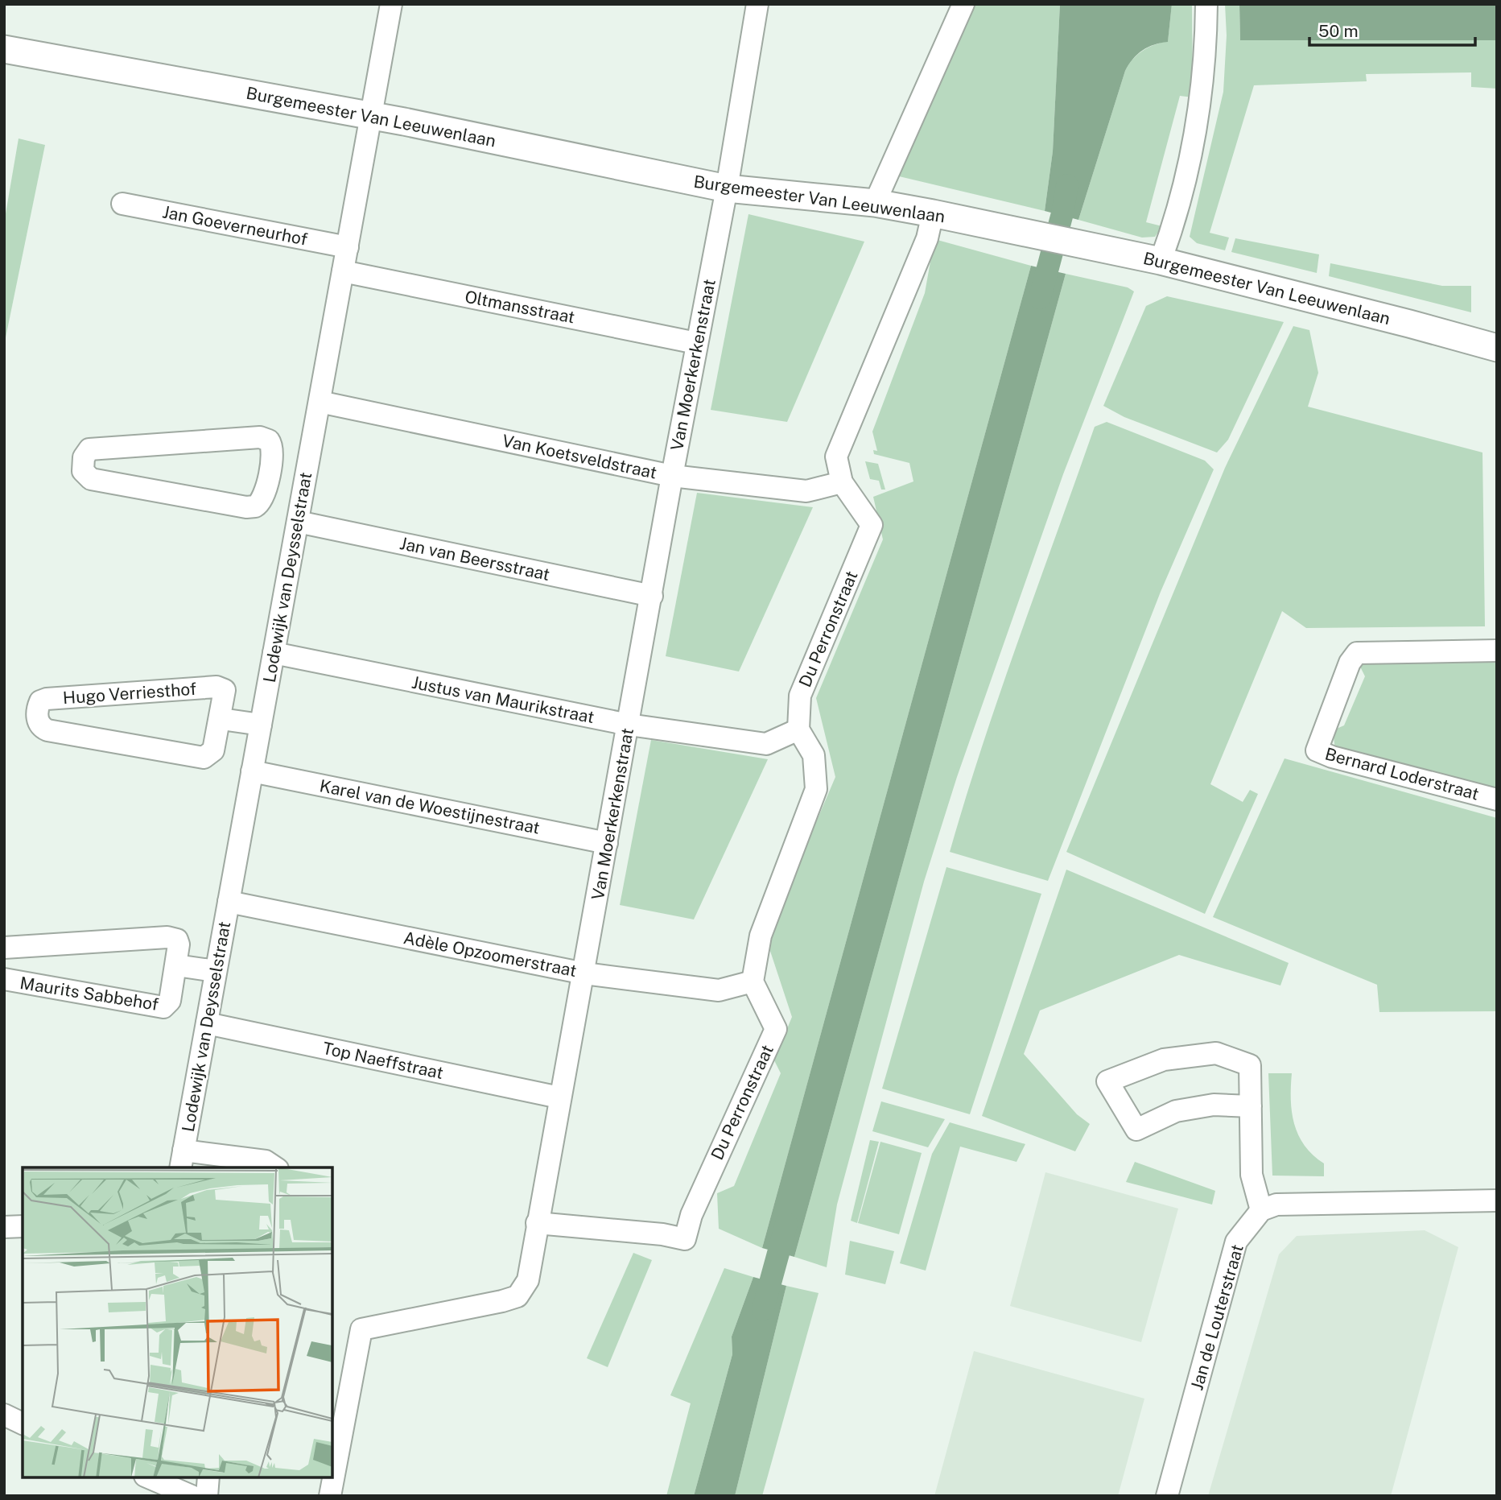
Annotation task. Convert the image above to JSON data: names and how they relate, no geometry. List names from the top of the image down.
{
  "streets": {
    "street": [
      "Burgemeester Van Leeuwenlaan",
      "Jan Goeverneurhof",
      "Oltmansstraat",
      "Van Moerkerkenstraat",
      "Van Koetsveldstraat",
      "Jan van Beersstraat",
      "Lodewijk van Deysselstraat",
      "Du Perronstraat",
      "Hugo Verriesthof",
      "Justus van Maurikstraat",
      "Bernard Loderstraat",
      "Karel van de Woestijnestraat",
      "Adèle Opzoomerstraat",
      "Maurits Sabbehof",
      "Top Naeffstraat",
      "Jan de Louterstraat"
    ]
  },
  "crossings": [
    ["Burgemeester Van Leeuwenlaan", "Van Moerkerkenstraat"],
    ["Burgemeester Van Leeuwenlaan", "Lodewijk van Deysselstraat"],
    ["Burgemeester Van Leeuwenlaan", "Du Perronstraat"],
    ["Jan Goeverneurhof", "Lodewijk van Deysselstraat"],
    ["Oltmansstraat", "Van Moerkerkenstraat"],
    ["Oltmansstraat", "Lodewijk van Deysselstraat"],
    ["Van Moerkerkenstraat", "Van Koetsveldstraat"],
    ["Van Moerkerkenstraat", "Jan van Beersstraat"],
    ["Van Moerkerkenstraat", "Du Perronstraat"],
    ["Van Moerkerkenstraat", "Justus van Maurikstraat"],
    ["Van Moerkerkenstraat", "Karel van de Woestijnestraat"],
    ["Van Moerkerkenstraat", "Adèle Opzoomerstraat"],
    ["Van Moerkerkenstraat", "Top Naeffstraat"],
    ["Van Koetsveldstraat", "Lodewijk van Deysselstraat"],
    ["Van Koetsveldstraat", "Du Perronstraat"],
    ["Jan van Beersstraat", "Lodewijk van Deysselstraat"],
    ["Lodewijk van Deysselstraat", "Justus van Maurikstraat"],
    ["Lodewijk van Deysselstraat", "Karel van de Woestijnestraat"],
    ["Lodewijk van Deysselstraat", "Adèle Opzoomerstraat"],
    ["Lodewijk van Deysselstraat", "Top Naeffstraat"],
    ["Du Perronstraat", "Justus van Maurikstraat"],
    ["Du Perronstraat", "Adèle Opzoomerstraat"]
  ],
  "scale_bar": "50 m"
}
